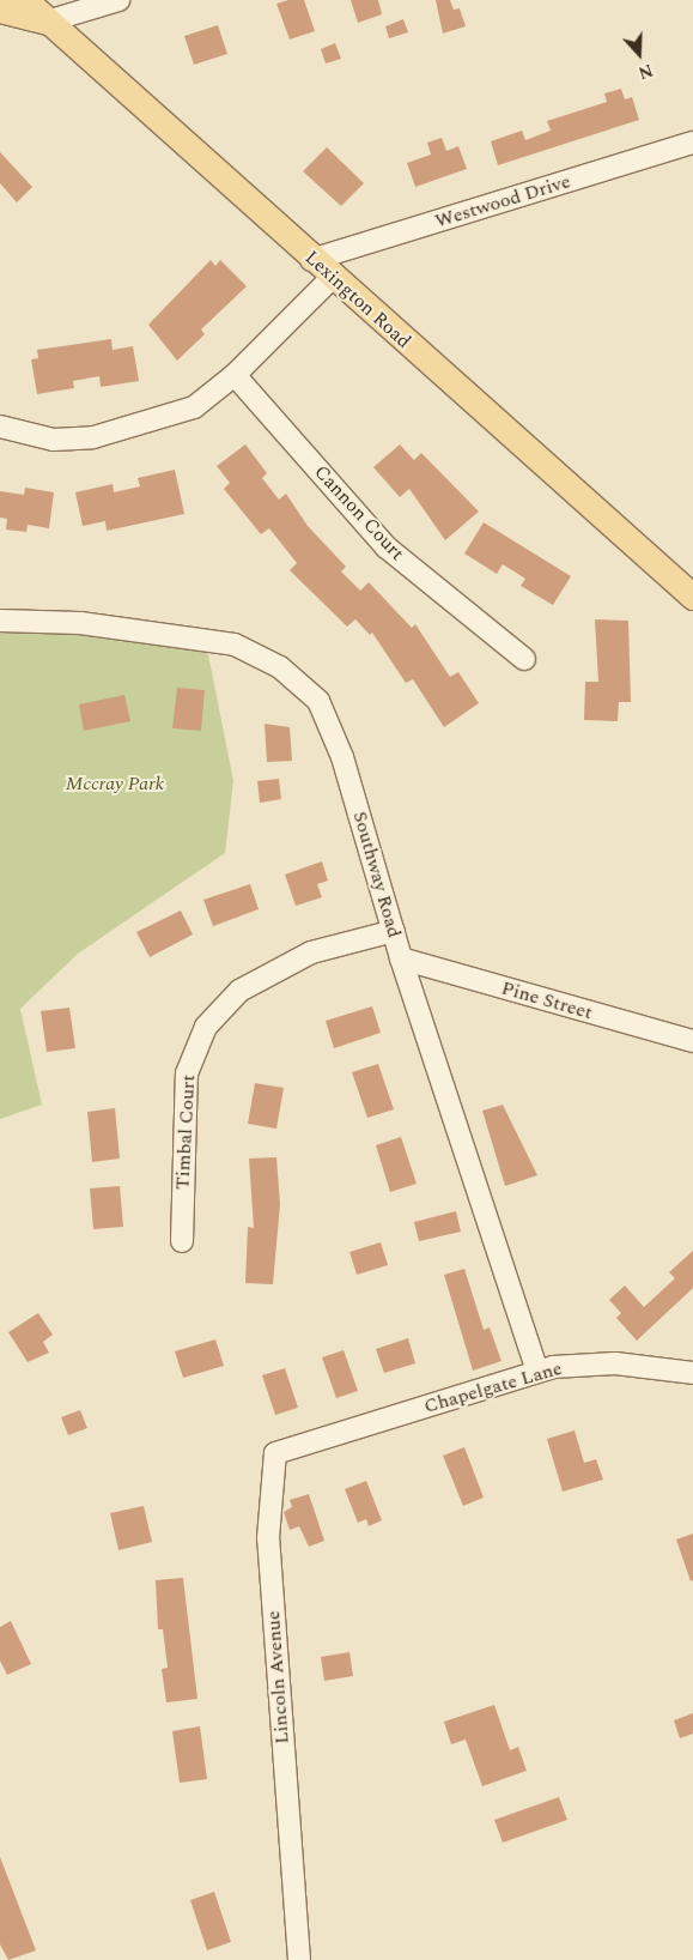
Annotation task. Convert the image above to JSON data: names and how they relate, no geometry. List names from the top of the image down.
{
  "streets": {
    "main road": ["Lexington Road"],
    "street": [
      "Westwood Drive",
      "Cannon Court",
      "Southway Road",
      "Pine Street",
      "Timbal Court",
      "Chapelgate Lane",
      "Lincoln Avenue"
    ]
  },
  "crossings": [
    ["Westwood Drive", "Lexington Road"],
    ["Southway Road", "Pine Street"],
    ["Southway Road", "Timbal Court"],
    ["Southway Road", "Chapelgate Lane"],
    ["Chapelgate Lane", "Lincoln Avenue"]
  ],
  "parks": ["Mccray Park"],
  "north": "bottom"
}
